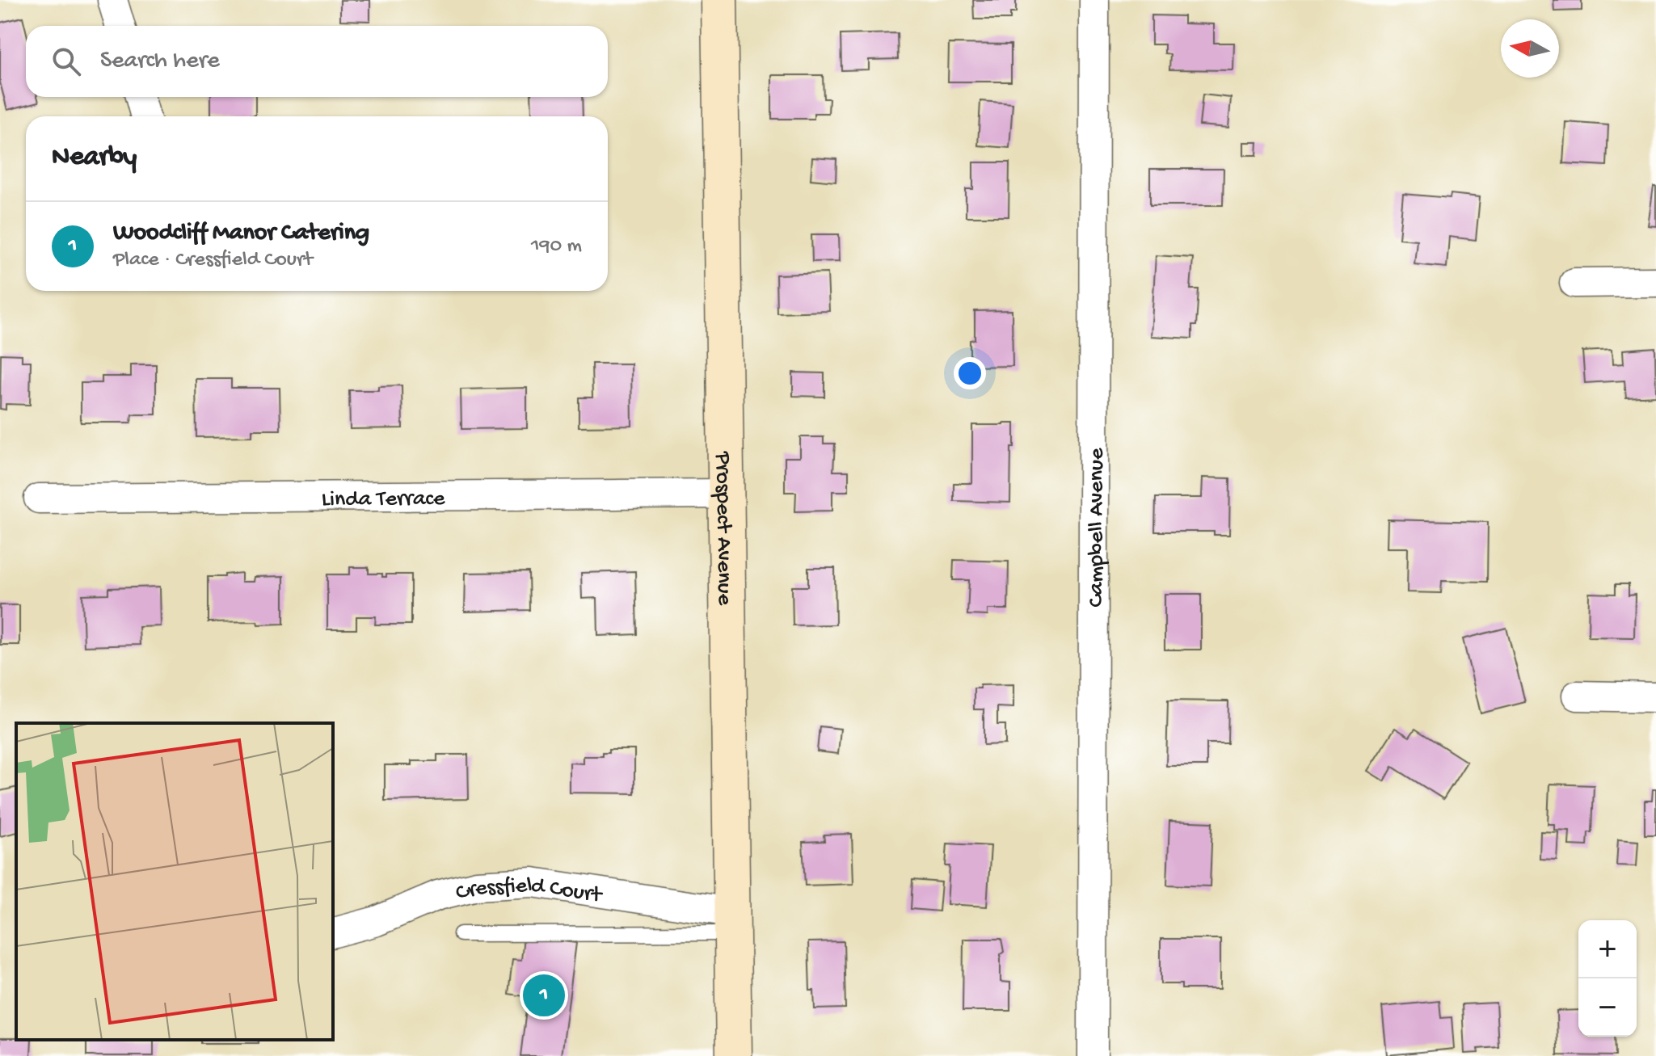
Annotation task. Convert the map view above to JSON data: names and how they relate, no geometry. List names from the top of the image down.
{
  "streets": {
    "main road": ["Prospect Avenue"],
    "street": ["Linda Terrace", "Campbell Avenue", "Cressfield Court"]
  },
  "crossings": [
    ["Linda Terrace", "Prospect Avenue"],
    ["Prospect Avenue", "Cressfield Court"]
  ],
  "north": "left",
  "page": {
    "search": "Search here",
    "heading": "Nearby",
    "list": [
      {
        "mark": "1",
        "name": "Woodcliff Manor Catering",
        "note": "Place · Cressfield Court",
        "value": "190 m"
      }
    ],
    "map_buttons": ["+", "−"],
    "pins": "1"
  }
}
